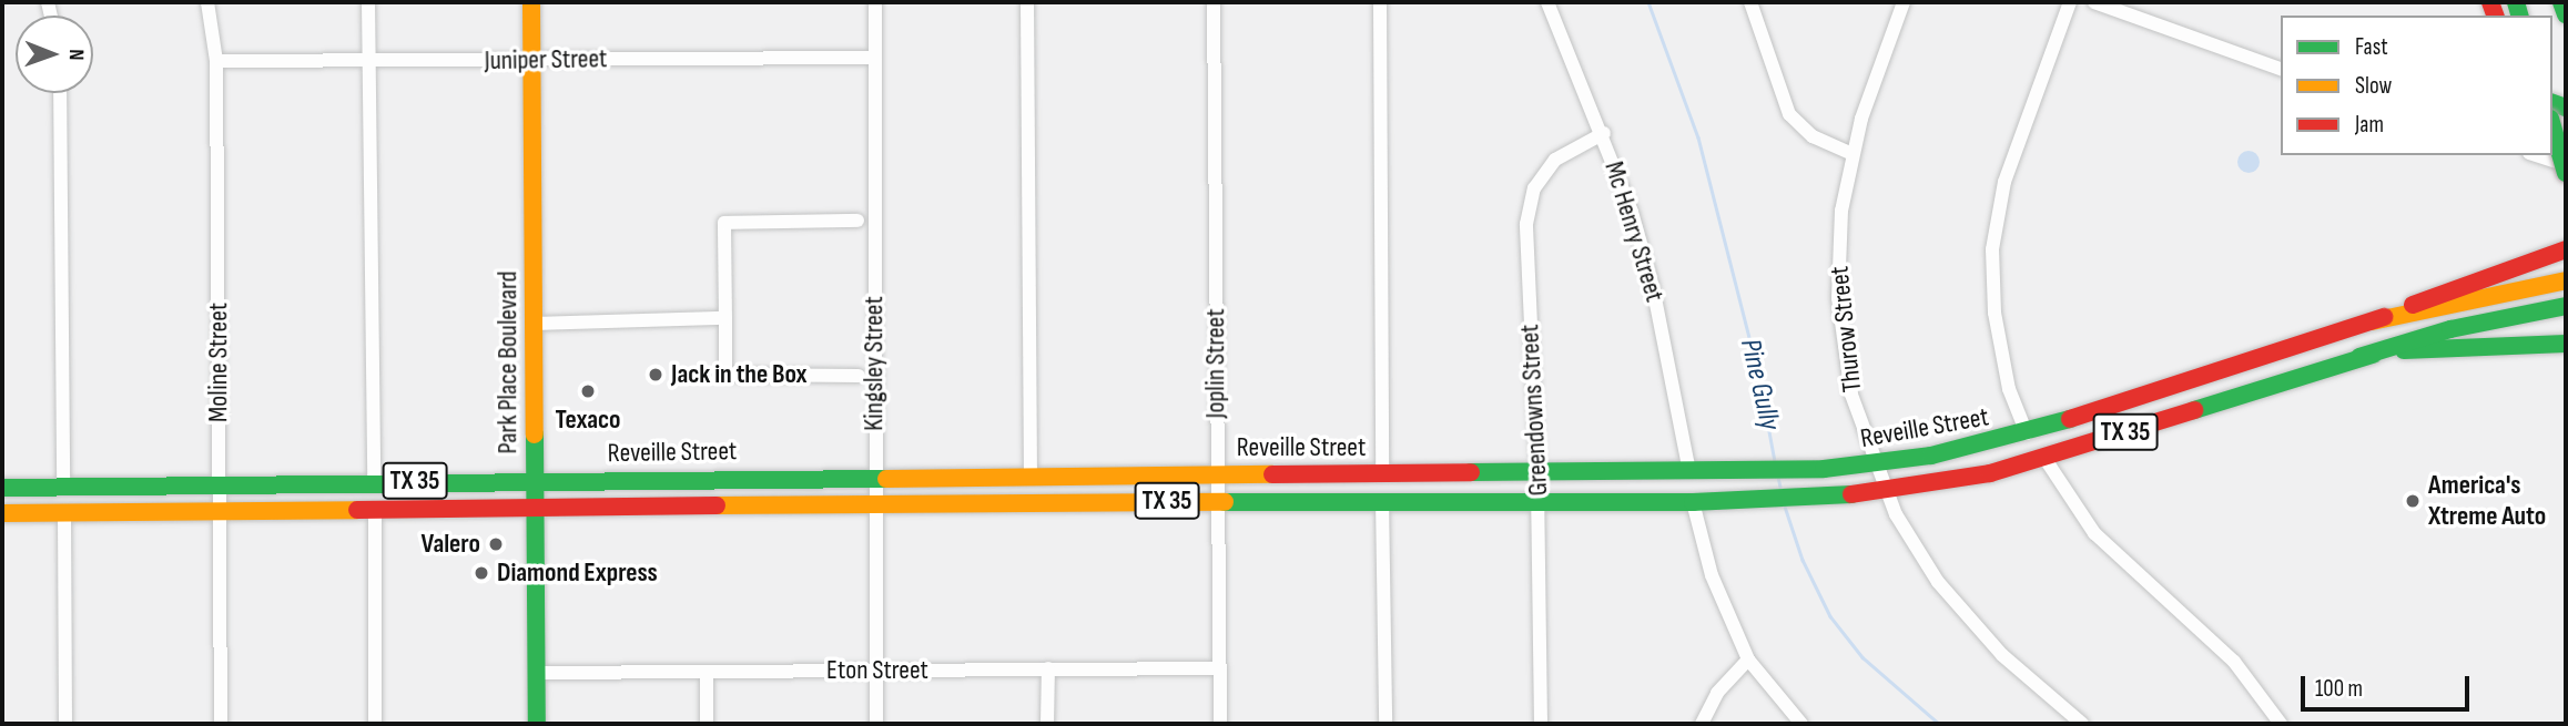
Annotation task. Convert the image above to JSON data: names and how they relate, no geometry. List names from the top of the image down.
{
  "streets": {
    "main road": ["Park Place Boulevard", "Reveille Street", "TX 35"],
    "street": [
      "Juniper Street",
      "Mc Henry Street",
      "Thurow Street",
      "Moline Street",
      "Kingsley Street",
      "Joplin Street",
      "Greendowns Street",
      "Eton Street"
    ]
  },
  "crossings": [
    ["Juniper Street", "Moline Street"],
    ["Juniper Street", "Park Place Boulevard"],
    ["Juniper Street", "Kingsley Street"],
    ["Mc Henry Street", "Greendowns Street"],
    ["Mc Henry Street", "Reveille Street"],
    ["Thurow Street", "Reveille Street"],
    ["Moline Street", "Reveille Street"],
    ["Park Place Boulevard", "Reveille Street"],
    ["Park Place Boulevard", "Eton Street"],
    ["Kingsley Street", "Reveille Street"],
    ["Kingsley Street", "Eton Street"],
    ["Joplin Street", "Reveille Street"],
    ["Joplin Street", "Eton Street"],
    ["Greendowns Street", "Reveille Street"],
    ["Reveille Street", "TX 35"]
  ],
  "water": ["Pine Gully"],
  "places": [
    "Jack in the Box",
    "Texaco",
    "America's Xtreme Auto",
    "Valero",
    "Diamond Express"
  ],
  "legend": ["Fast", "Slow", "Jam"],
  "scale_bar": "100 m",
  "north": "right"
}
